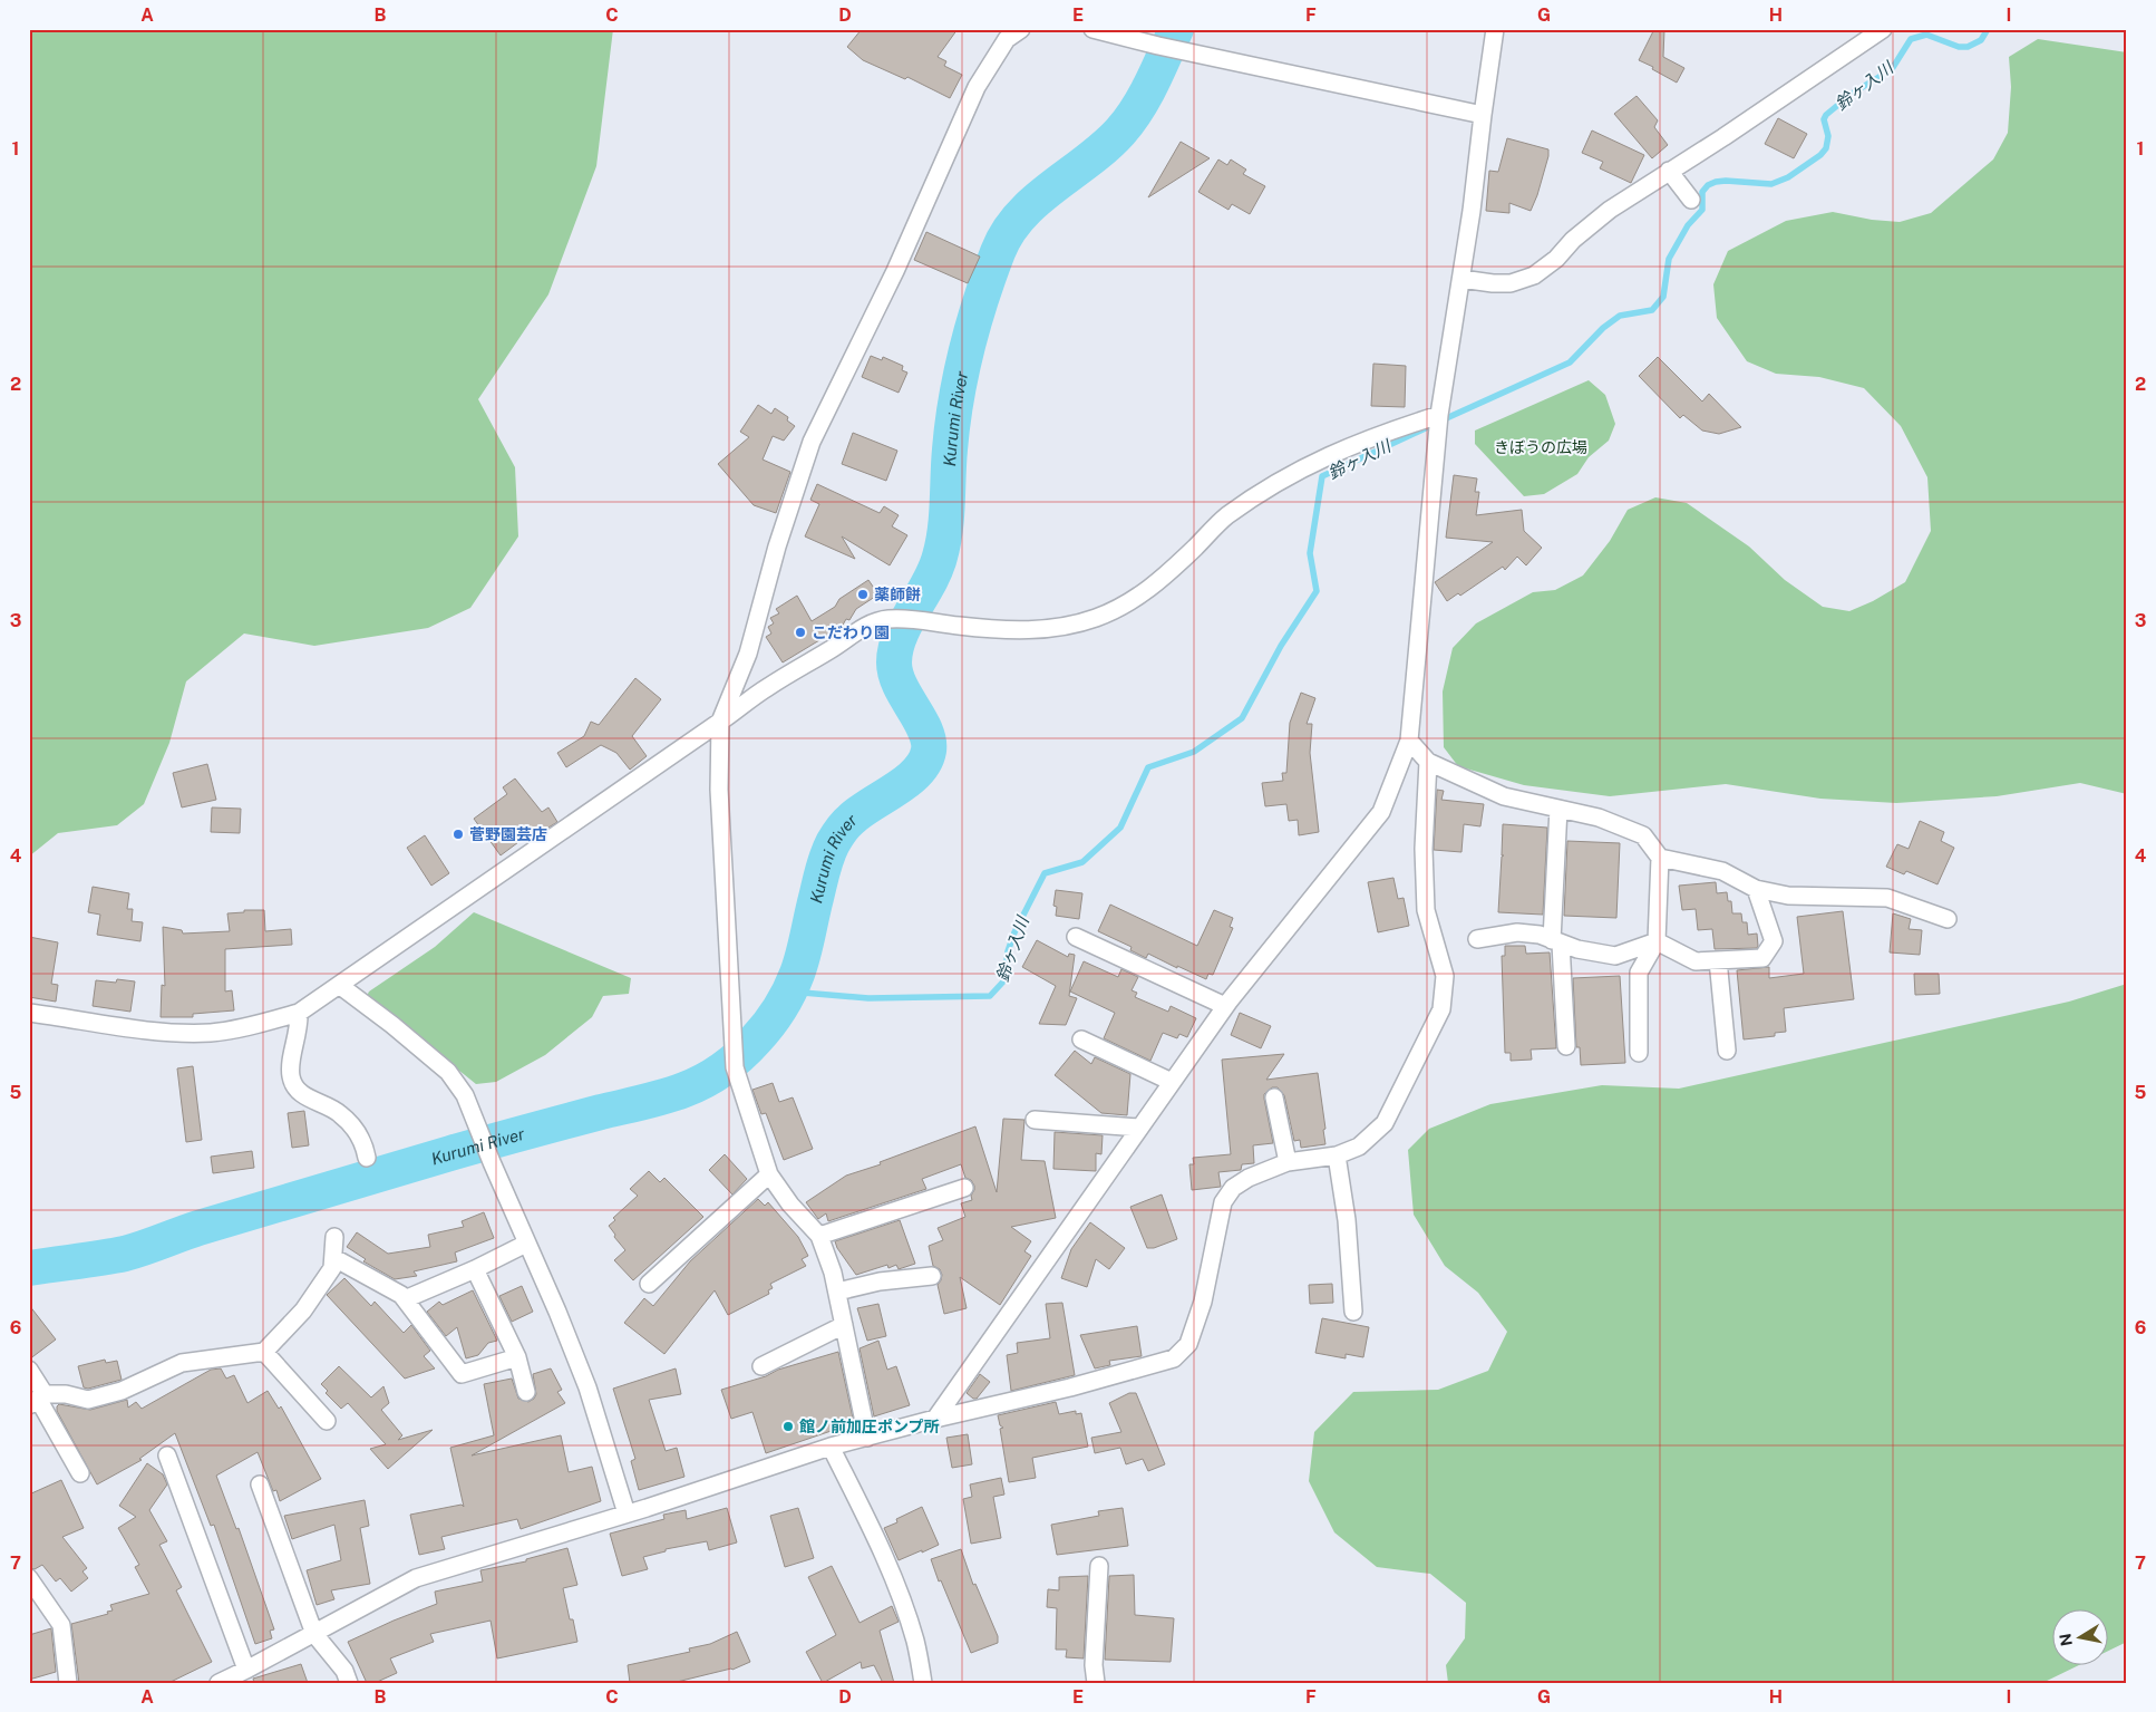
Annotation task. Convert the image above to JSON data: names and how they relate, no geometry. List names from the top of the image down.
{
  "water": ["鈴ヶ入川", "Kurumi River"],
  "parks": ["きぼうの広場"],
  "places": [
    "薬師餅",
    "こだわり園",
    "菅野園芸店",
    "館ノ前加圧ポンプ所"
  ],
  "north": "left",
  "grid": {
    "columns": [
      "A",
      "B",
      "C",
      "D",
      "E",
      "F",
      "G",
      "H",
      "I"
    ],
    "rows": [
      "1",
      "2",
      "3",
      "4",
      "5",
      "6",
      "7"
    ]
  }
}
